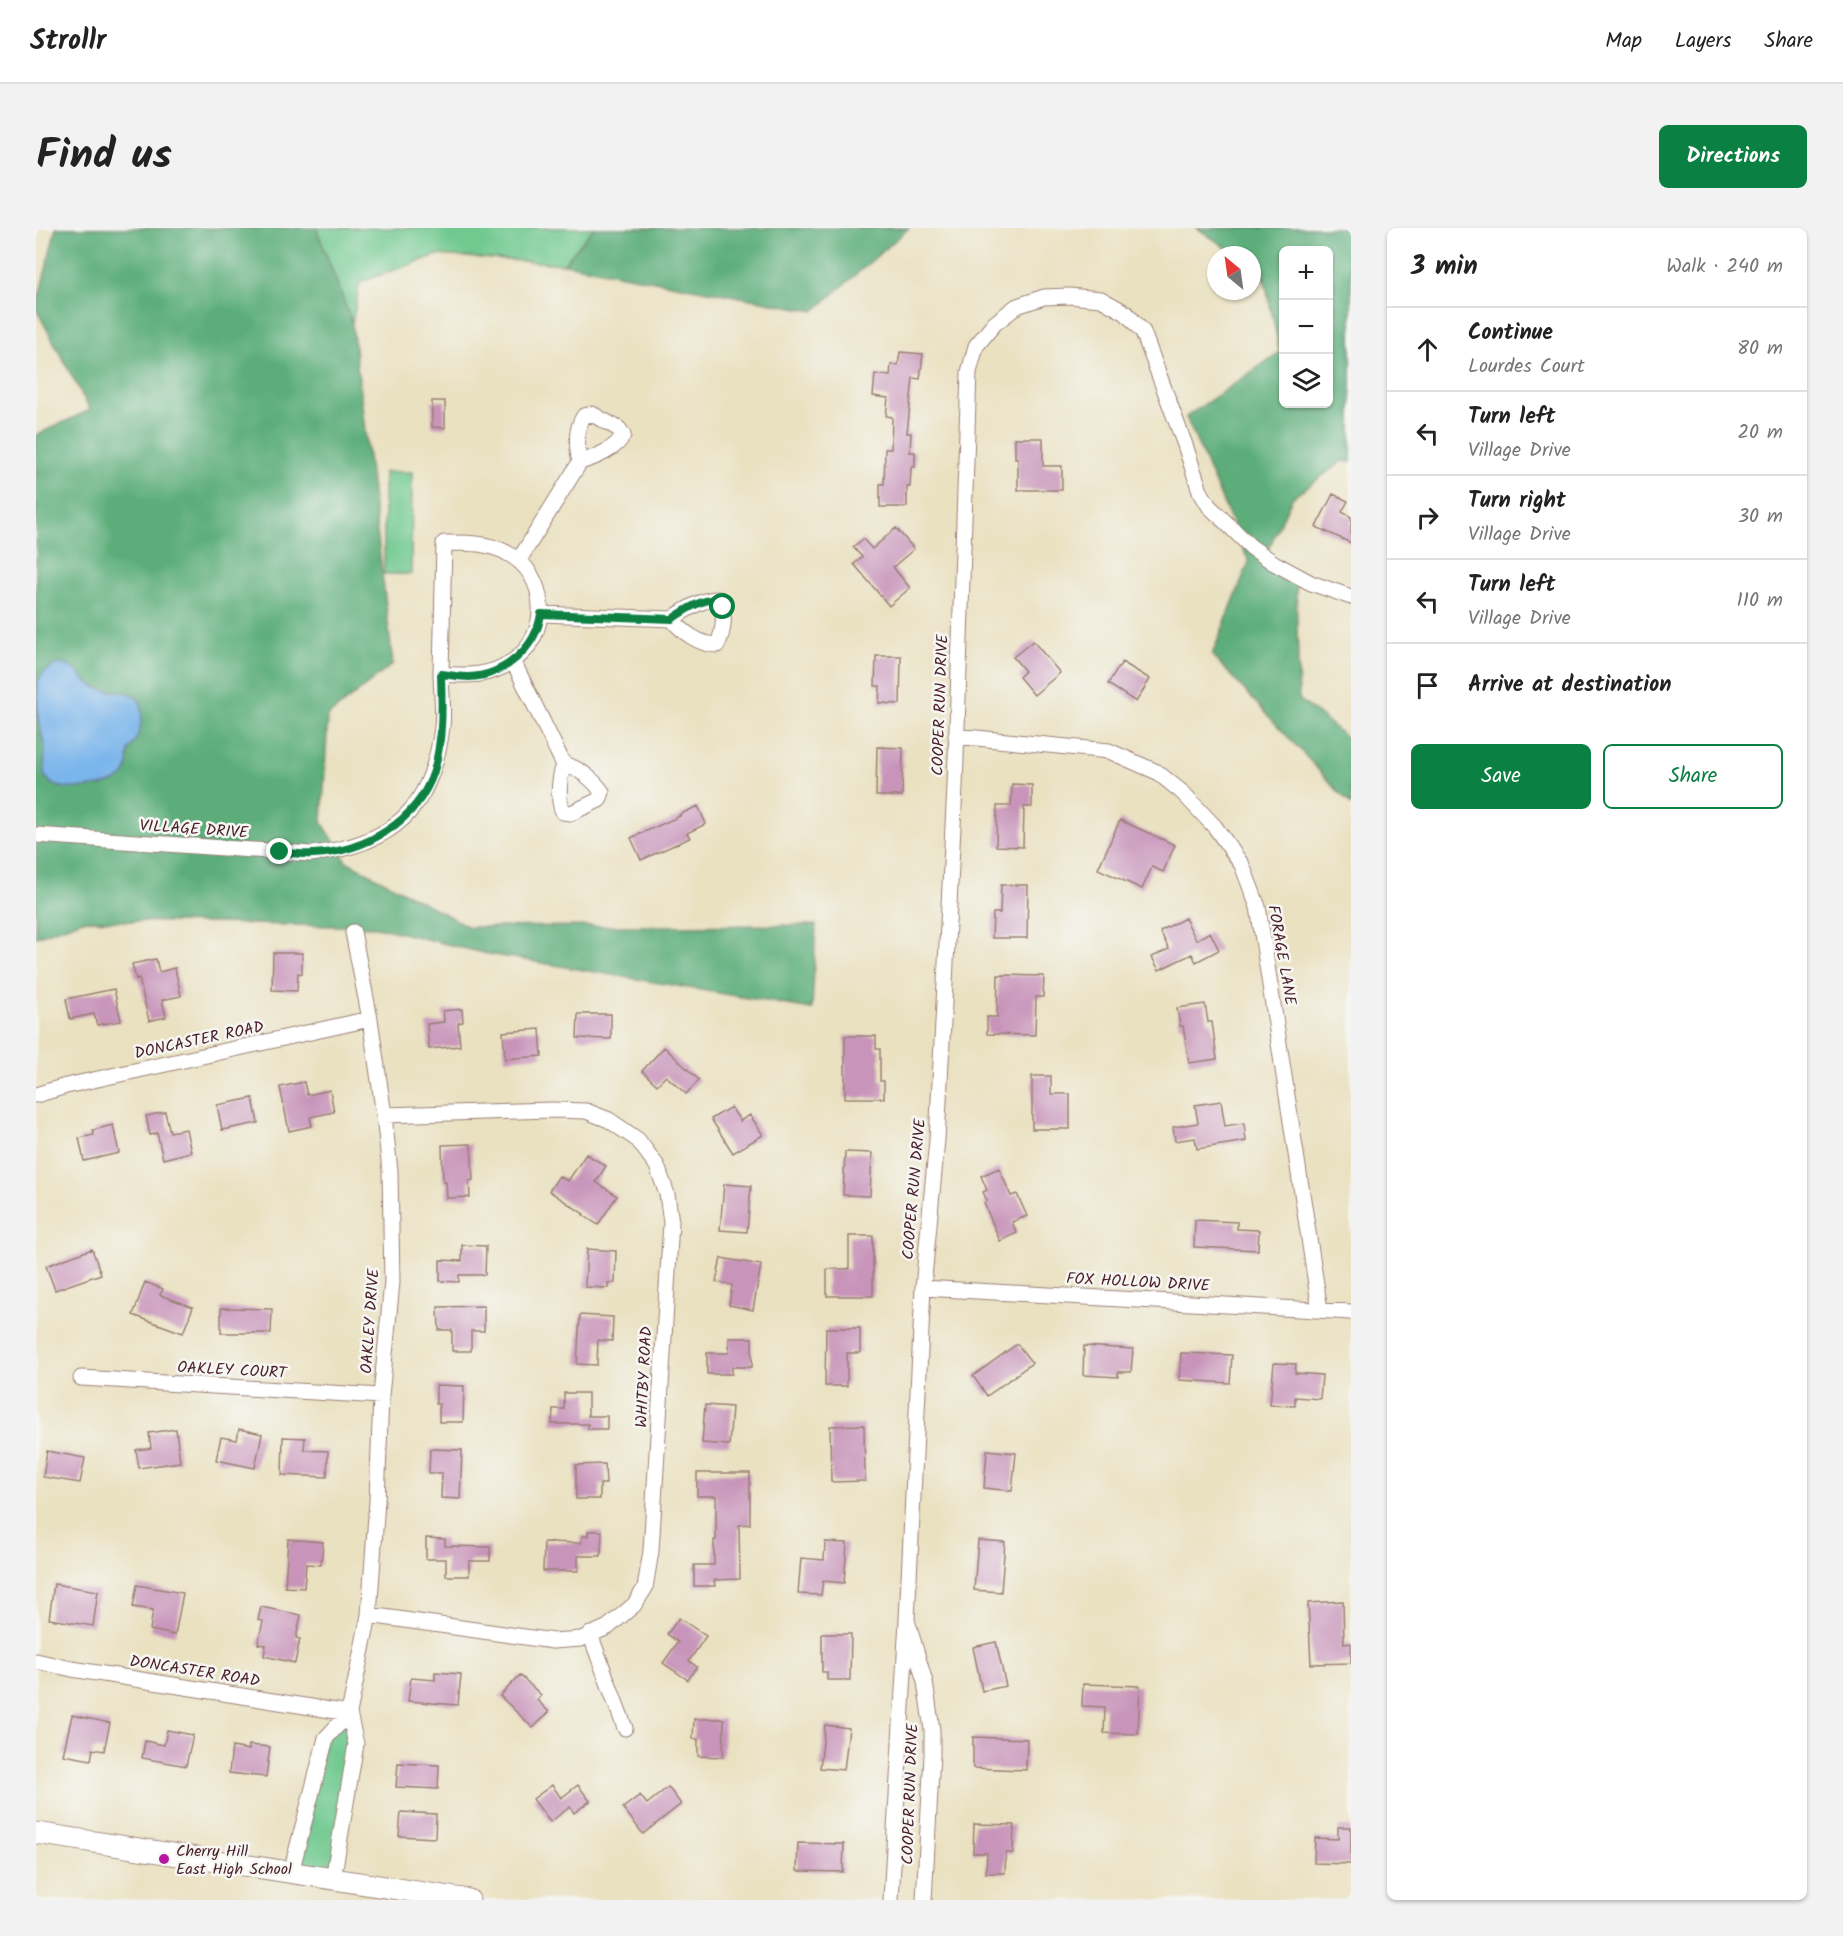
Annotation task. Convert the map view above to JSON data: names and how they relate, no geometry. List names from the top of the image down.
{
  "streets": {
    "street": [
      "COOPER RUN DRIVE",
      "VILLAGE DRIVE",
      "FORAGE LANE",
      "DONCASTER ROAD",
      "FOX HOLLOW DRIVE",
      "OAKLEY DRIVE",
      "OAKLEY COURT",
      "WHITBY ROAD"
    ]
  },
  "crossings": [
    ["COOPER RUN DRIVE", "FORAGE LANE"],
    ["COOPER RUN DRIVE", "FOX HOLLOW DRIVE"],
    ["FORAGE LANE", "FOX HOLLOW DRIVE"],
    ["DONCASTER ROAD", "OAKLEY DRIVE"],
    ["OAKLEY DRIVE", "OAKLEY COURT"],
    ["OAKLEY DRIVE", "WHITBY ROAD"]
  ],
  "places": ["Cherry Hill East High School"],
  "north": "top left",
  "page": {
    "header": "Strollr",
    "nav": ["Map", "Layers", "Share"],
    "title": "Find us",
    "buttons": [
      "Directions",
      ["Save", "Share"]
    ],
    "heading": ["3 min", "Walk · 240 m"],
    "map_buttons": ["+", "−"],
    "list": [
      ["Continue", "Lourdes Court", "80 m"],
      ["Turn left", "Village Drive", "20 m"],
      ["Turn right", "Village Drive", "30 m"],
      ["Turn left", "Village Drive", "110 m"],
      "Arrive at destination"
    ]
  }
}
